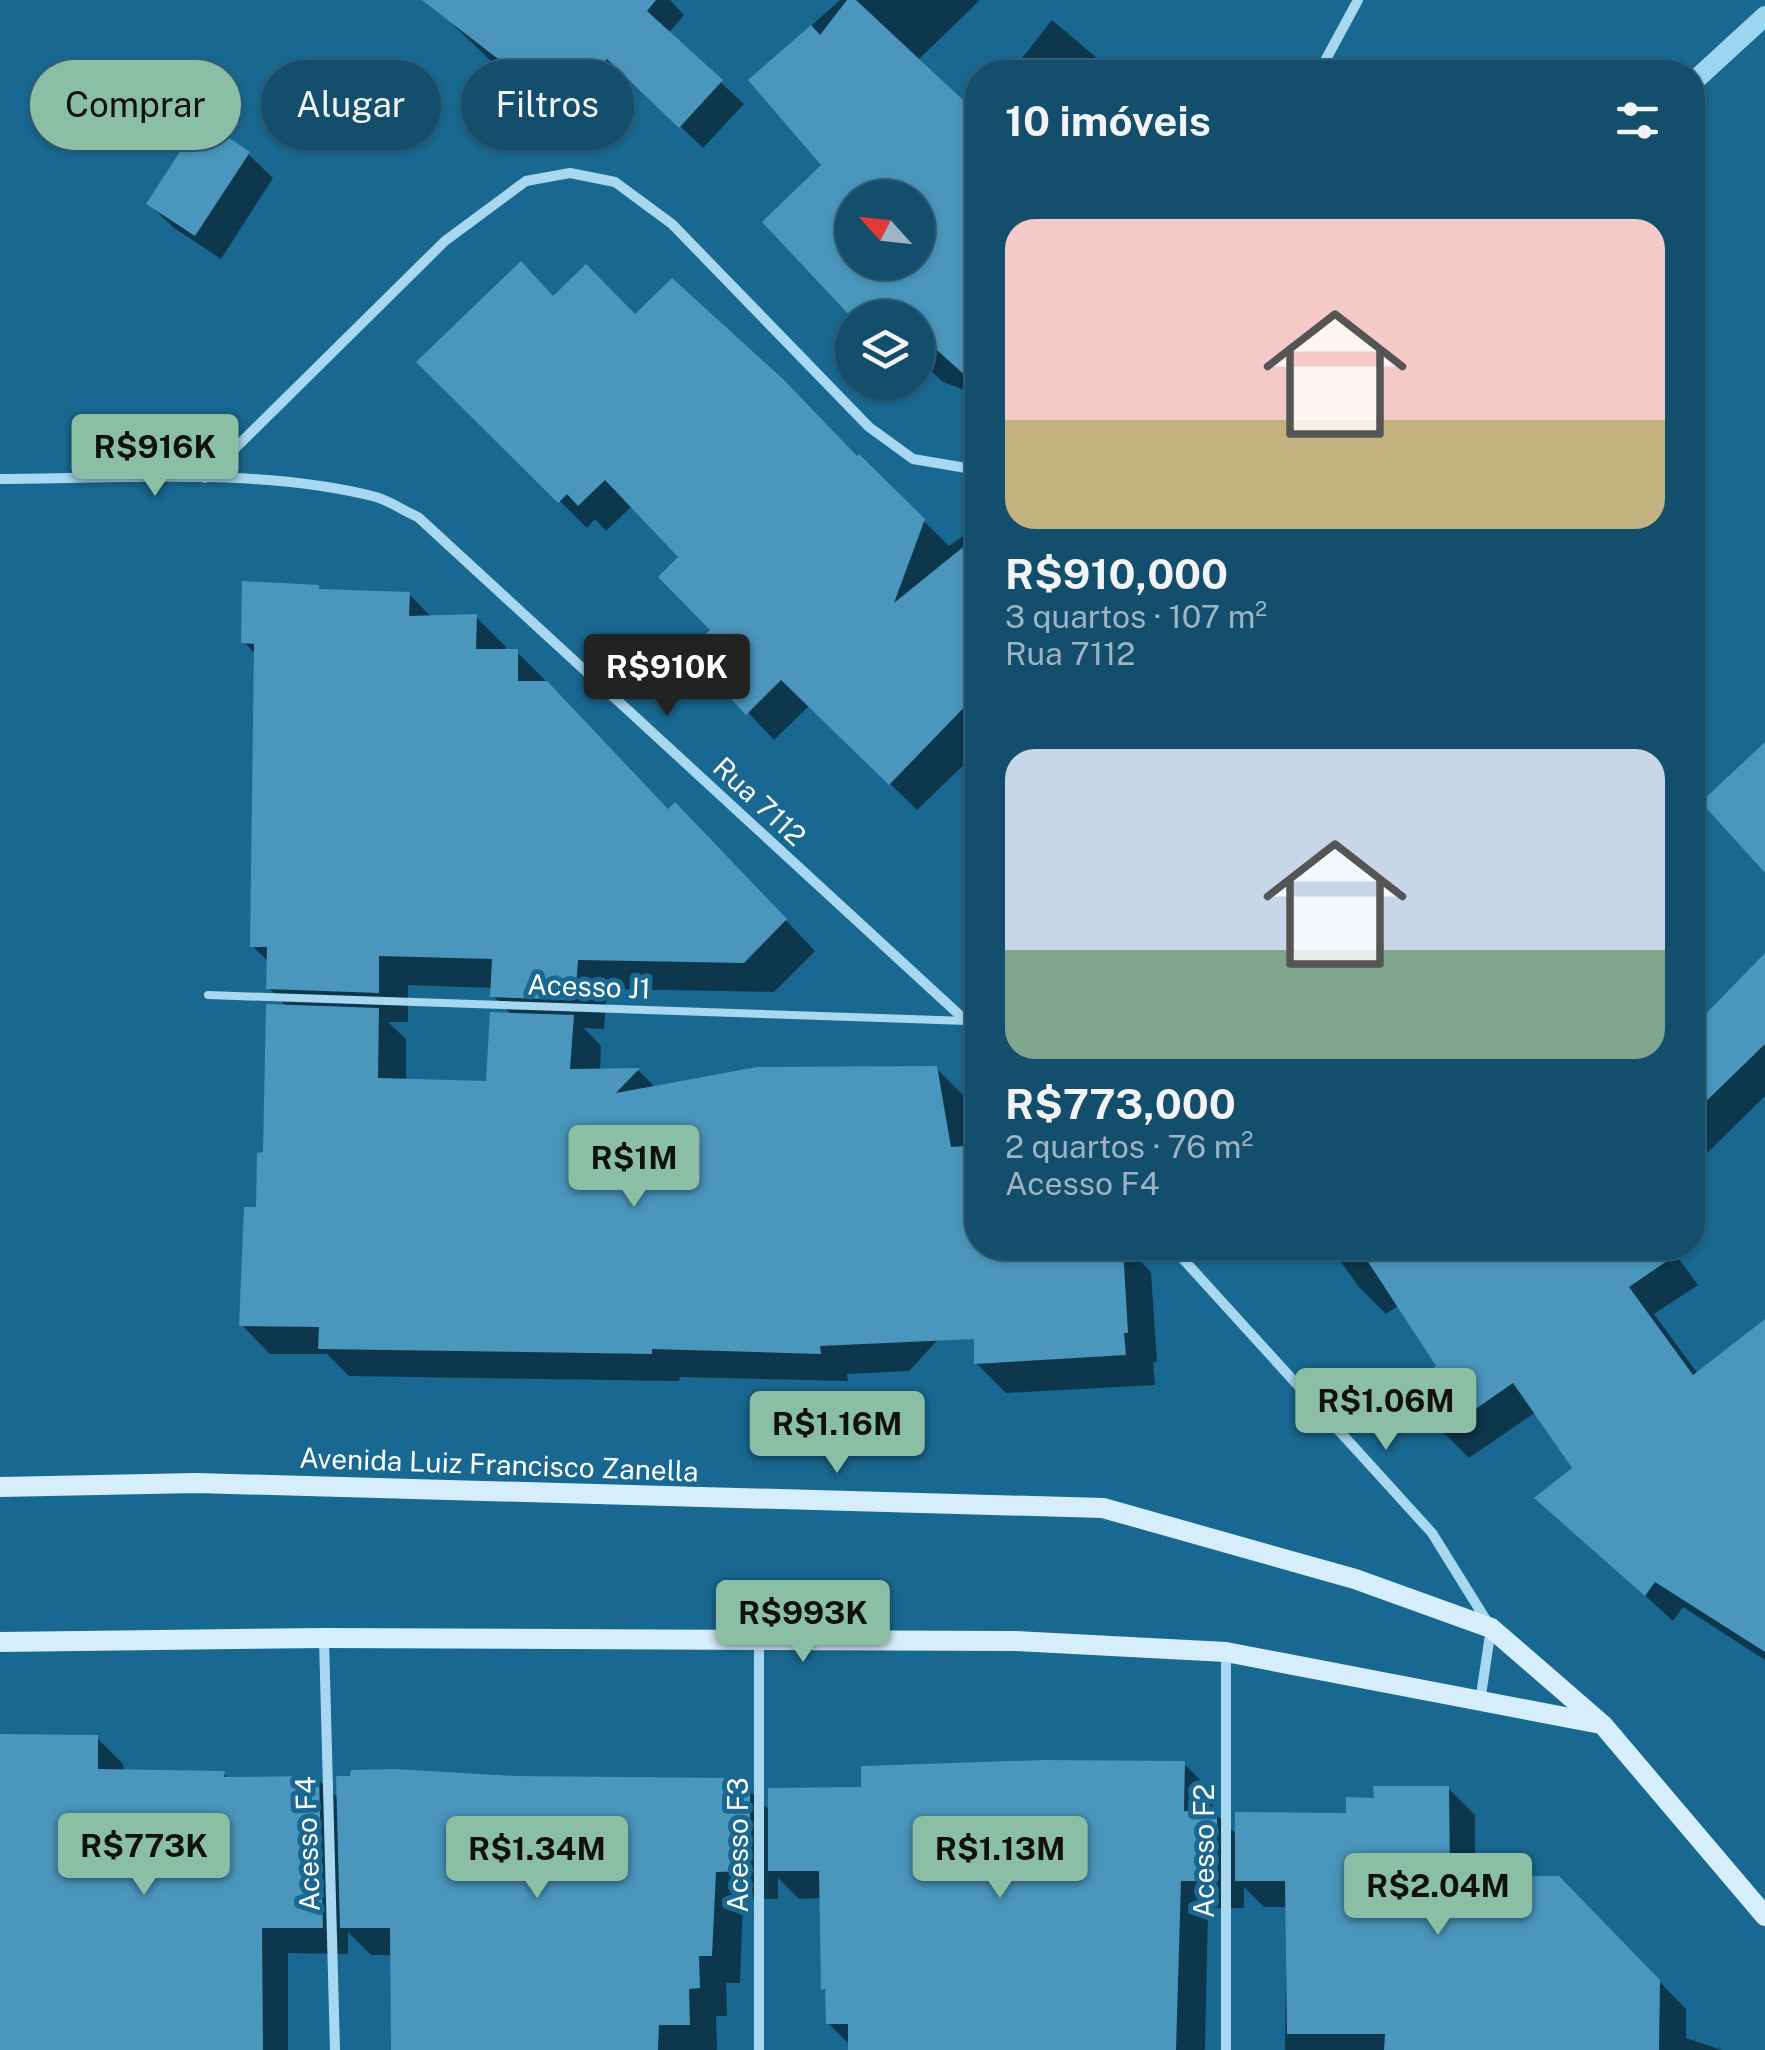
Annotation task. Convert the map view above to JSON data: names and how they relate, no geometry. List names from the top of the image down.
{
  "streets": {
    "street": [
      "Rua 7112",
      "Avenida Luiz Francisco Zanella",
      "Acesso F4",
      "Acesso F3",
      "Acesso F2"
    ],
    "lane": ["Acesso J1"]
  },
  "north": "top left",
  "page": {
    "chip": ["Comprar", "Alugar", "Filtros"],
    "heading": "10 imóveis",
    "list": [
      {
        "name": "R$910,000",
        "note": "3 quartos · 107 m² · Rua 7112"
      },
      {
        "name": "R$773,000",
        "note": "2 quartos · 76 m² · Acesso F4"
      }
    ],
    "price": [
      "R$916K",
      "R$910K",
      "R$1M",
      "R$1.06M",
      "R$1.16M",
      "R$993K",
      "R$773K",
      "R$1.34M",
      "R$1.13M",
      "R$2.04M"
    ]
  }
}
